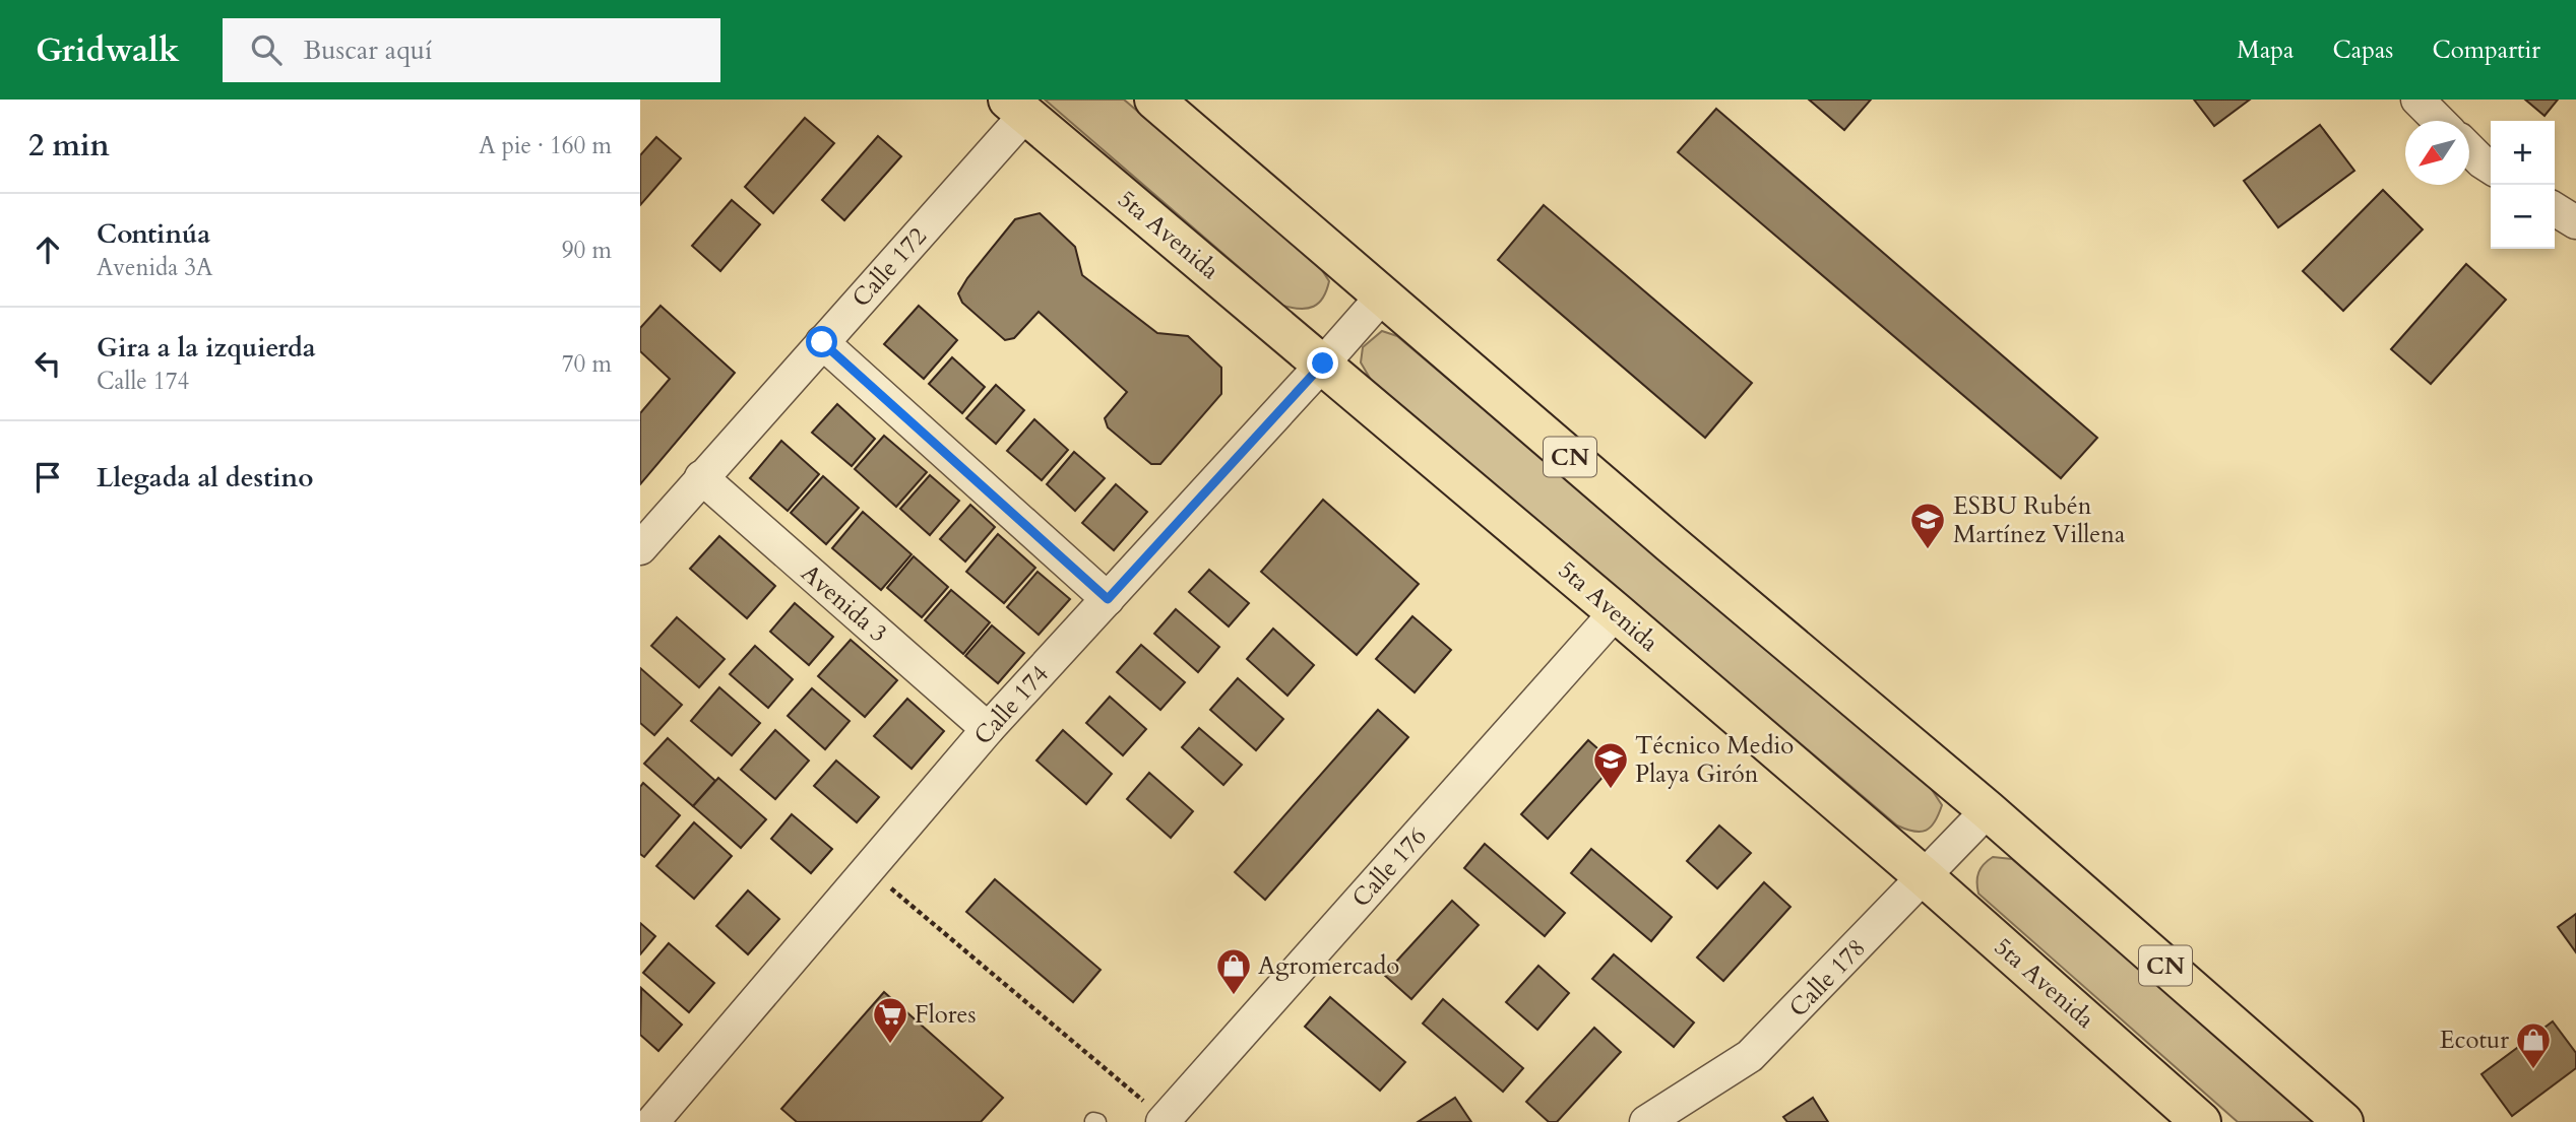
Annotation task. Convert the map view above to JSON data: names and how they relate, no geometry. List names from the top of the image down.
{
  "streets": {
    "highway": ["5ta Avenida", "CN"],
    "street": [
      "Calle 172",
      "Avenida 3",
      "Calle 174",
      "Calle 176",
      "Calle 178"
    ]
  },
  "crossings": [
    ["5ta Avenida", "Calle 172"],
    ["5ta Avenida", "Calle 174"],
    ["5ta Avenida", "Calle 176"],
    ["5ta Avenida", "Calle 178"],
    ["Calle 172", "Avenida 3"],
    ["CN", "Calle 174"],
    ["CN", "Calle 178"],
    ["Avenida 3", "Calle 174"]
  ],
  "places": {
    "school or university": ["ESBU Rubén Martínez Villena", "Técnico Medio Playa Girón"],
    "shop": ["Agromercado", "Ecotur"],
    "supermarket": ["Flores"]
  },
  "north": "bottom left",
  "page": {
    "header": "Gridwalk",
    "search": "Buscar aquí",
    "nav": ["Mapa", "Capas", "Compartir"],
    "heading": ["2 min", "A pie · 160 m"],
    "map_buttons": ["+", "−"],
    "list": [
      ["Continúa", "Avenida 3A", "90 m"],
      ["Gira a la izquierda", "Calle 174", "70 m"],
      "Llegada al destino"
    ]
  }
}
